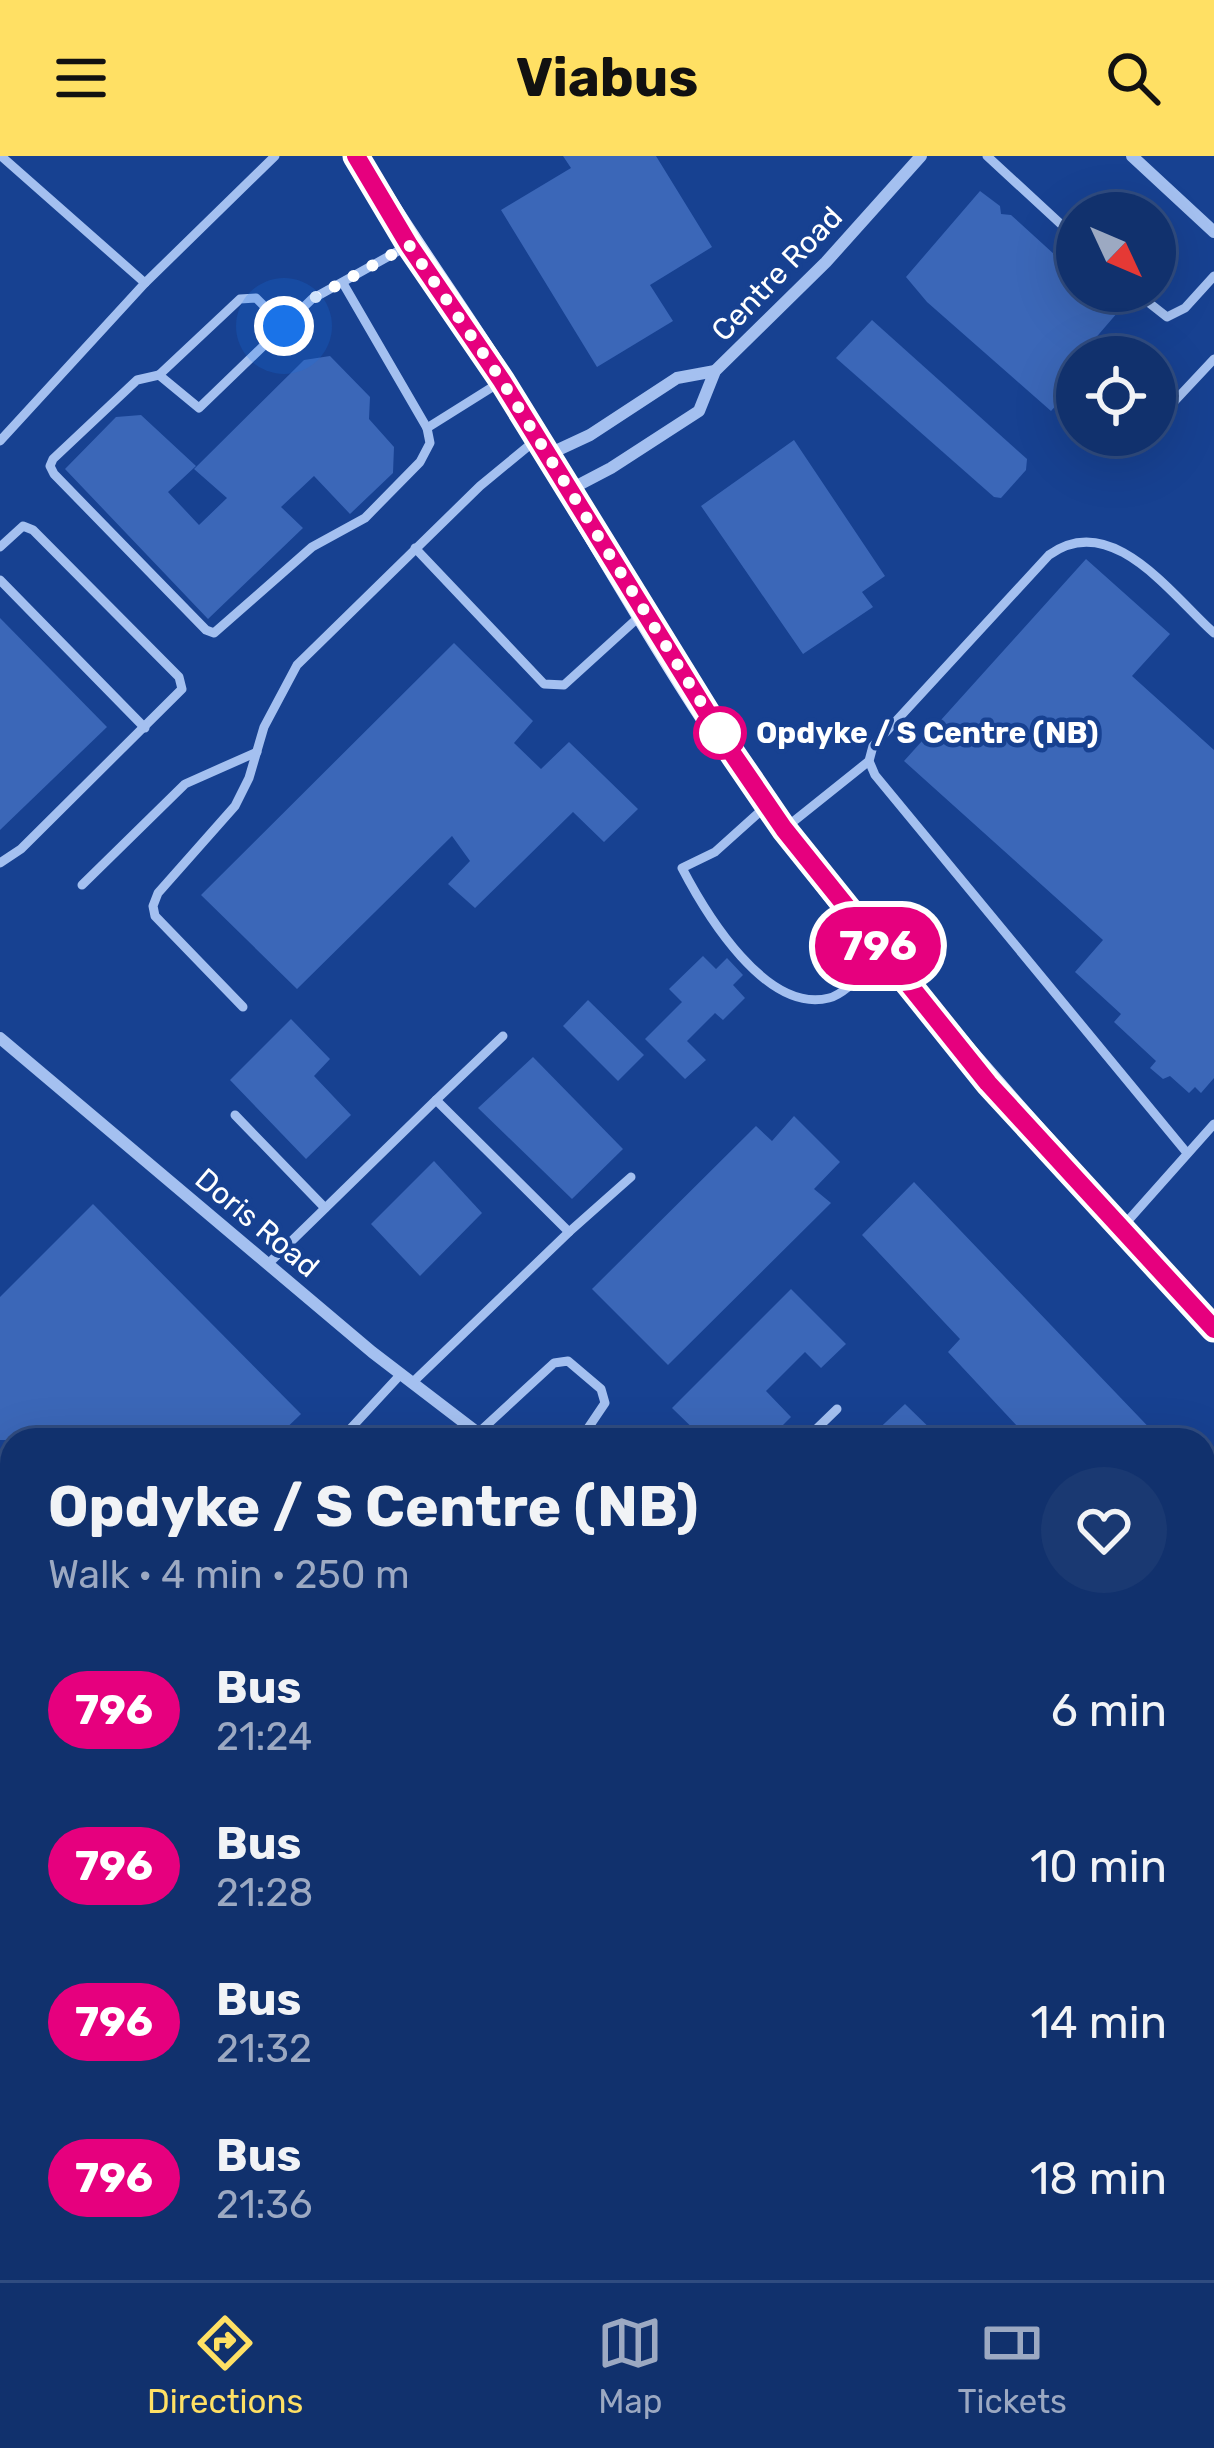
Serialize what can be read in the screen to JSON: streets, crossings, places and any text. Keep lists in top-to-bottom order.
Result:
{
  "streets": {
    "street": ["Centre Road", "Doris Road"]
  },
  "places": ["Opdyke / S Centre (NB)"],
  "lines": ["bus line 796"],
  "north": "bottom right",
  "page": {
    "header": "Viabus",
    "on_map": "796",
    "heading": ["Opdyke / S Centre (NB)", "Walk · 4 min · 250 m"],
    "list": [
      {
        "mark": "796",
        "name": "Bus",
        "note": "21:24",
        "value": "6 min"
      },
      {
        "mark": "796",
        "name": "Bus",
        "note": "21:28",
        "value": "10 min"
      },
      {
        "mark": "796",
        "name": "Bus",
        "note": "21:32",
        "value": "14 min"
      },
      {
        "mark": "796",
        "name": "Bus",
        "note": "21:36",
        "value": "18 min"
      }
    ],
    "tabs": ["Directions", "Map", "Tickets"]
  }
}
